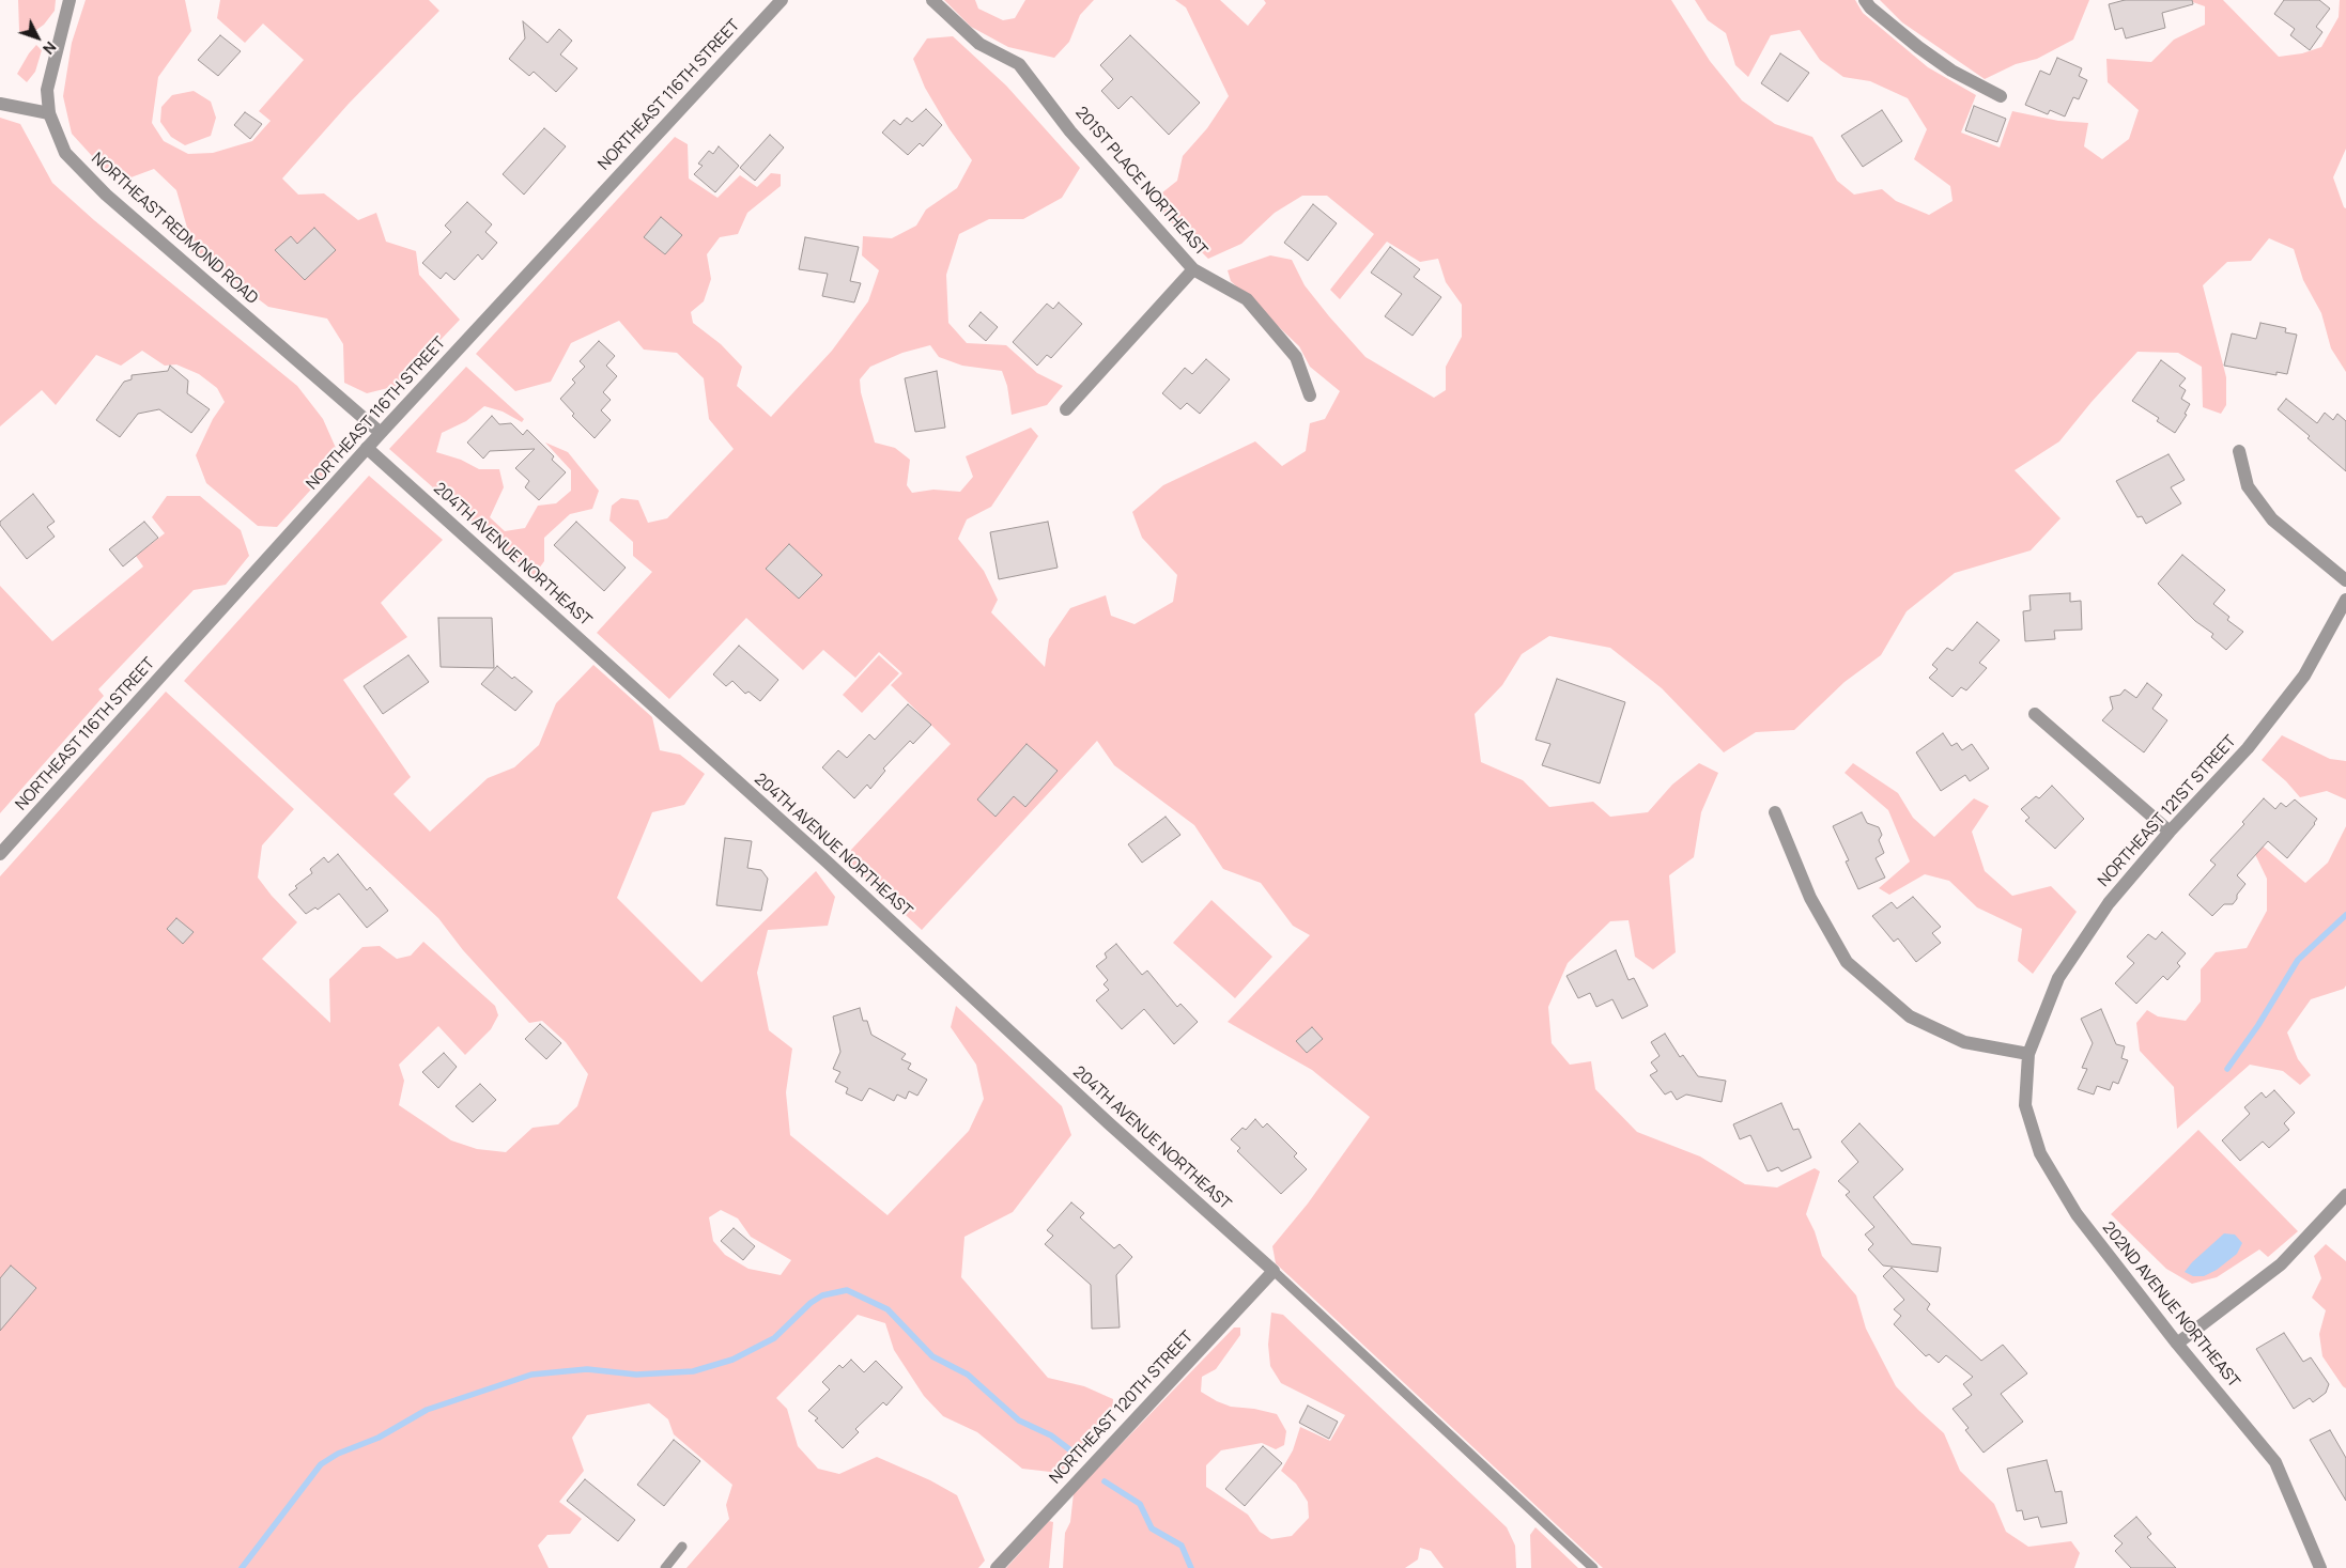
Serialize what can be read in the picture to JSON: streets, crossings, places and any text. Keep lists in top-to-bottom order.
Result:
{
  "streets": {
    "street": [
      "NORTHEAST 116TH STREET",
      "201ST PLACE NORTHEAST",
      "NORTHEAST REDMOND ROAD",
      "204TH AVENUE NORTHEAST",
      "NORTHEAST 121ST STREET",
      "202ND AVENUE NORTHEAST",
      "NORTHEAST 120TH STREET"
    ]
  },
  "crossings": [
    ["NORTHEAST 116TH STREET", "NORTHEAST REDMOND ROAD"],
    ["NORTHEAST 116TH STREET", "204TH AVENUE NORTHEAST"],
    ["204TH AVENUE NORTHEAST", "NORTHEAST 120TH STREET"],
    ["NORTHEAST 121ST STREET", "202ND AVENUE NORTHEAST"]
  ],
  "north": "bottom right"
}
